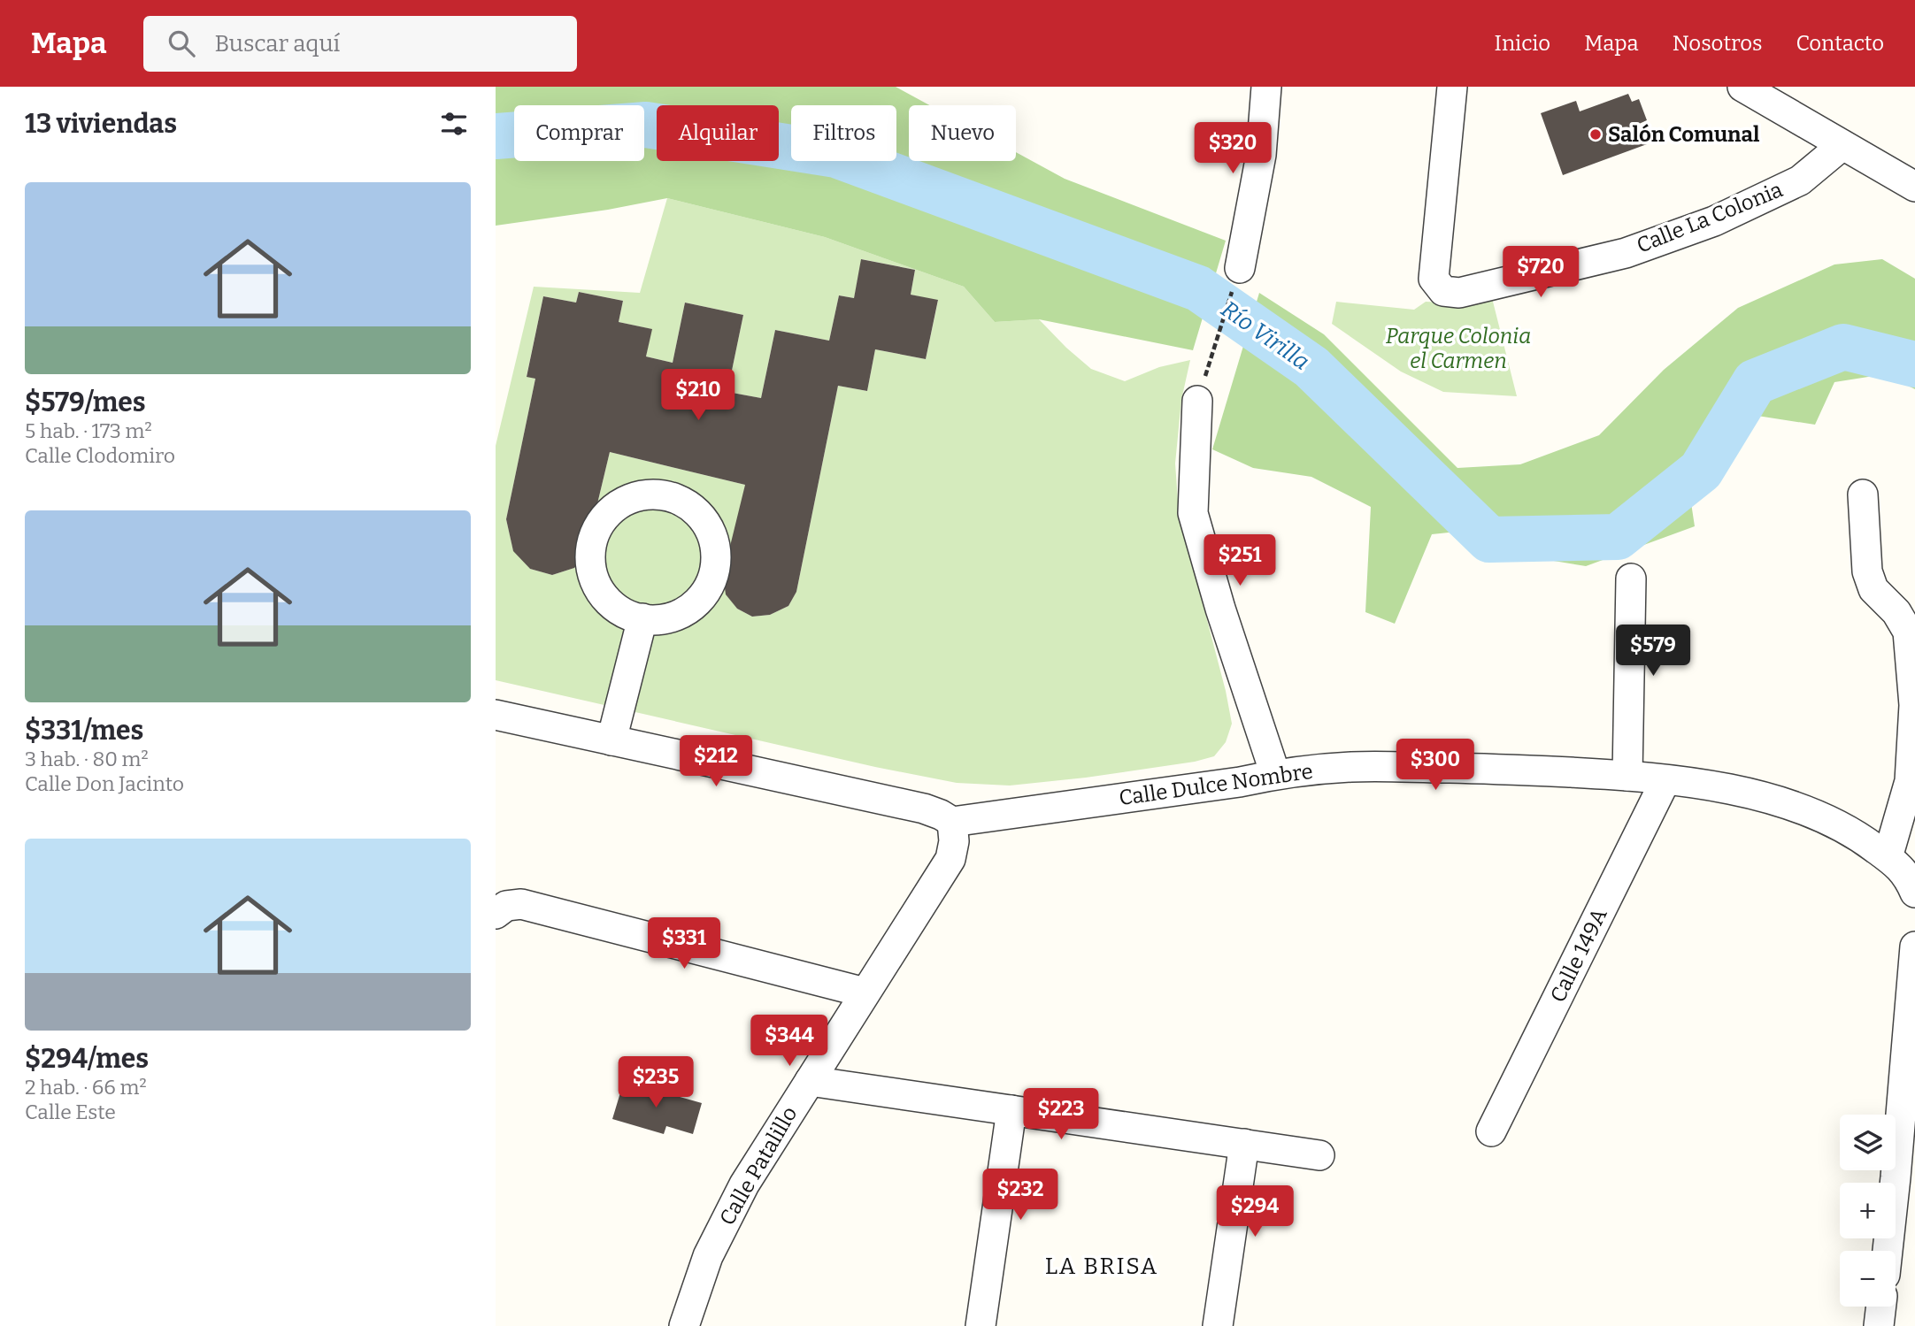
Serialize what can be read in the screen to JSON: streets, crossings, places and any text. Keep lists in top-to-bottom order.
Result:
{
  "streets": {
    "street": [
      "Calle La Colonia",
      "Calle Dulce Nombre",
      "Calle 149A",
      "Calle Patalillo"
    ]
  },
  "crossings": [
    ["Calle Dulce Nombre", "Calle 149A"],
    ["Calle Dulce Nombre", "Calle Patalillo"]
  ],
  "districts": ["LA BRISA"],
  "water": ["Río Virilla"],
  "parks": ["Parque Colonia el Carmen"],
  "places": ["Salón Comunal"],
  "page": {
    "header": "Mapa",
    "search": "Buscar aquí",
    "nav": [
      "Inicio",
      "Mapa",
      "Nosotros",
      "Contacto"
    ],
    "heading": "13 viviendas",
    "chip": [
      "Comprar",
      "Alquilar",
      "Filtros",
      "Nuevo"
    ],
    "price": [
      "$320",
      "$720",
      "$210",
      "$251",
      "$579",
      "$212",
      "$300",
      "$331",
      "$344",
      "$235",
      "$223",
      "$232",
      "$294"
    ],
    "list": [
      {
        "name": "$579/mes",
        "note": "5 hab. · 173 m² · Calle Clodomiro"
      },
      {
        "name": "$331/mes",
        "note": "3 hab. · 80 m² · Calle Don Jacinto"
      },
      {
        "name": "$294/mes",
        "note": "2 hab. · 66 m² · Calle Este"
      }
    ],
    "map_buttons": ["+", "−"]
  }
}
